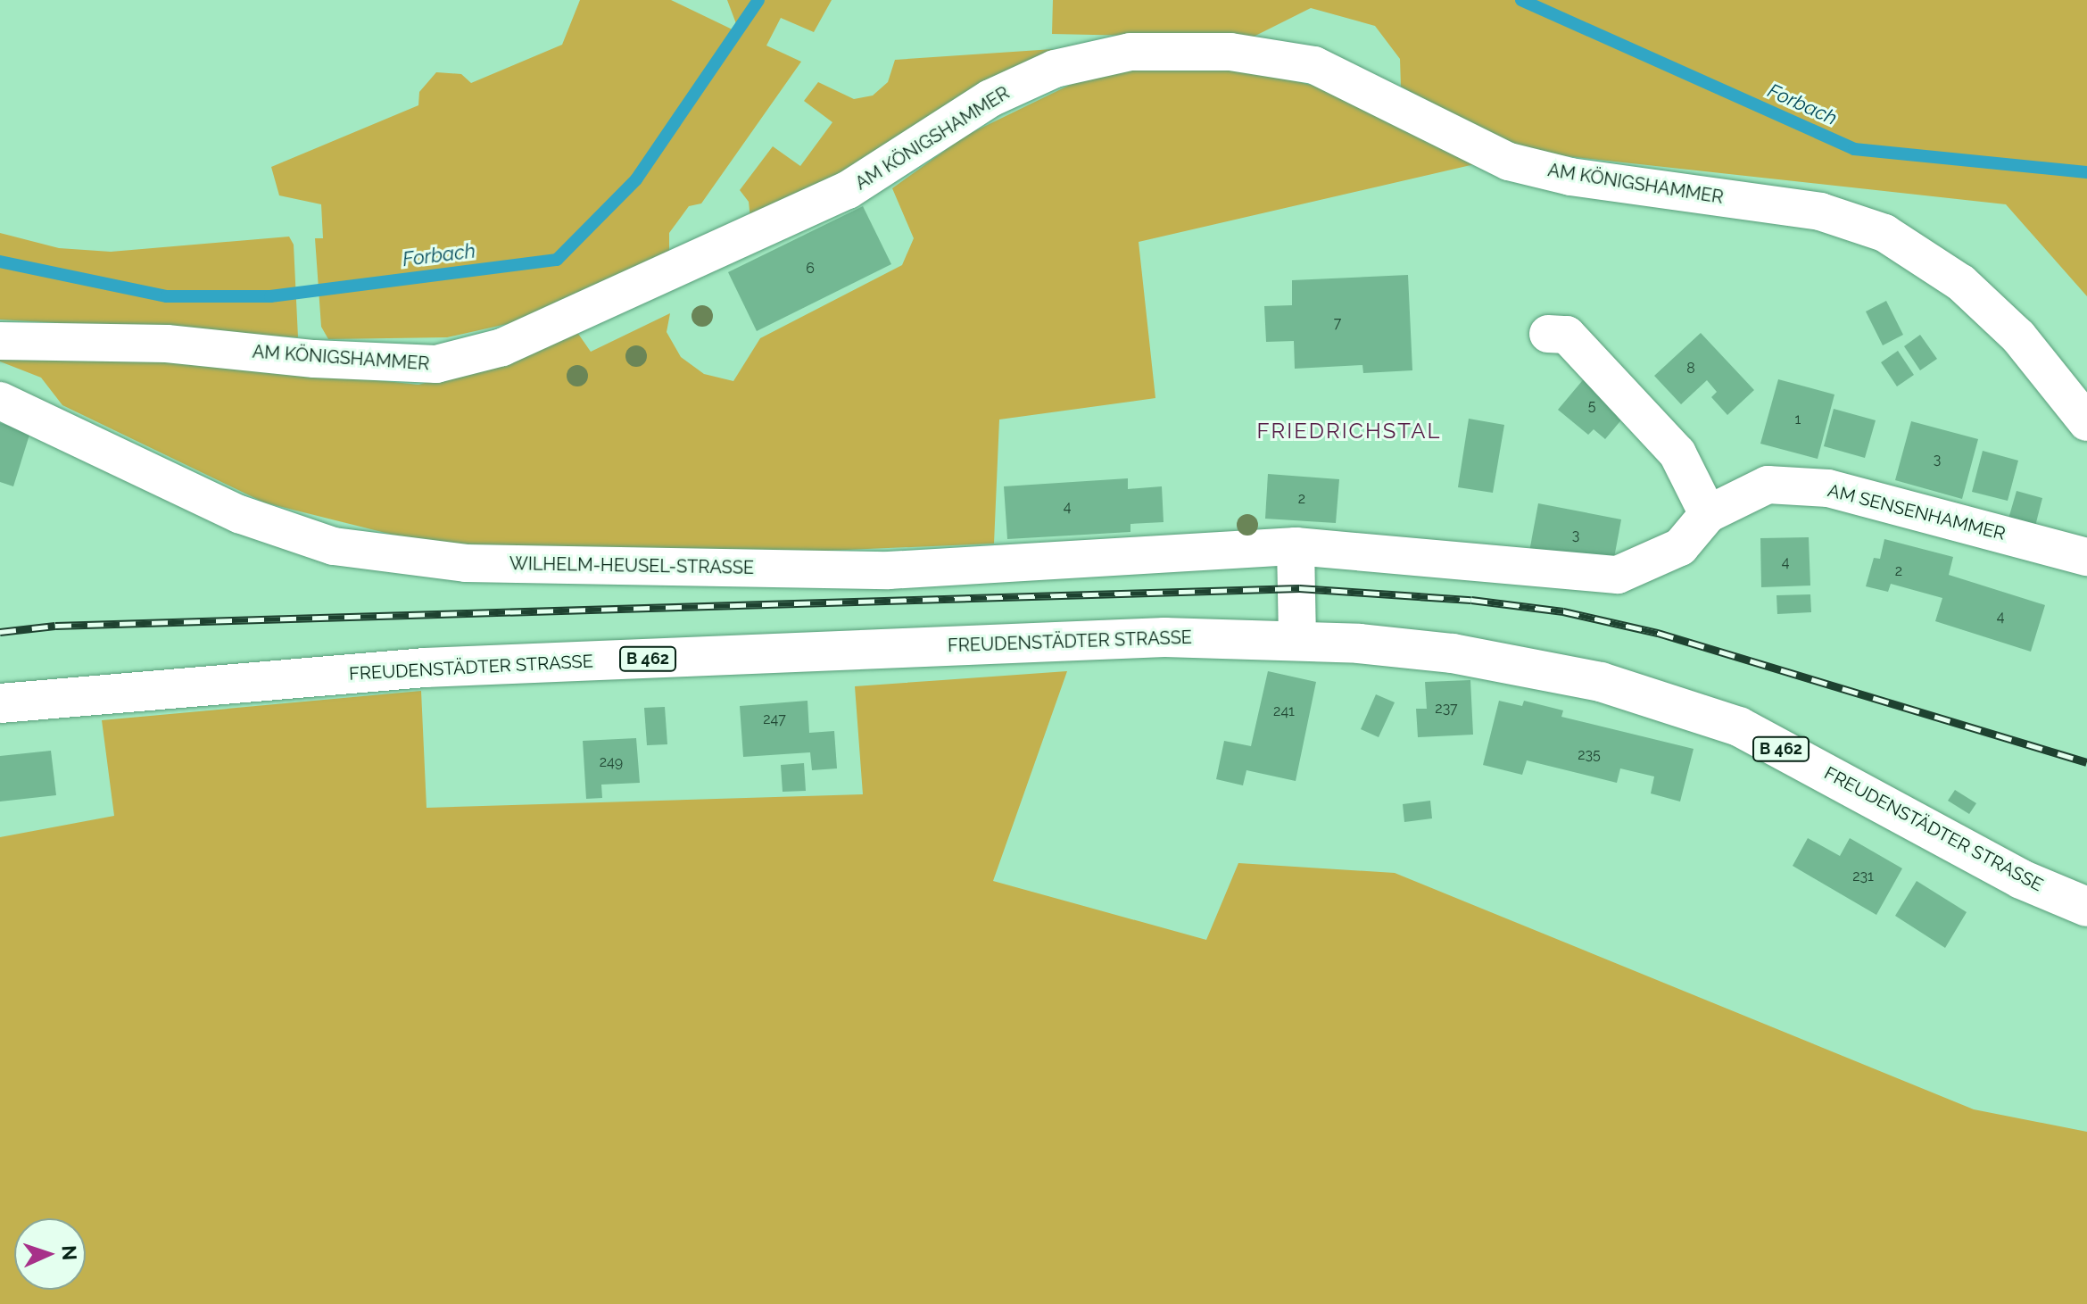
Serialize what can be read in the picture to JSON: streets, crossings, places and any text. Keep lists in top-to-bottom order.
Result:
{
  "streets": {
    "main road": ["FREUDENSTÄDTER STRASSE", "B 462"],
    "street": ["AM KÖNIGSHAMMER", "AM SENSENHAMMER", "WILHELM-HEUSEL-STRASSE"]
  },
  "districts": ["FRIEDRICHSTAL"],
  "water": ["Forbach"],
  "house_numbers": [
    "6",
    "7",
    "8",
    "5",
    "1",
    "3",
    "2",
    "4",
    "3",
    "4",
    "2",
    "4",
    "237",
    "241",
    "247",
    "235",
    "249",
    "231"
  ],
  "north": "right"
}
